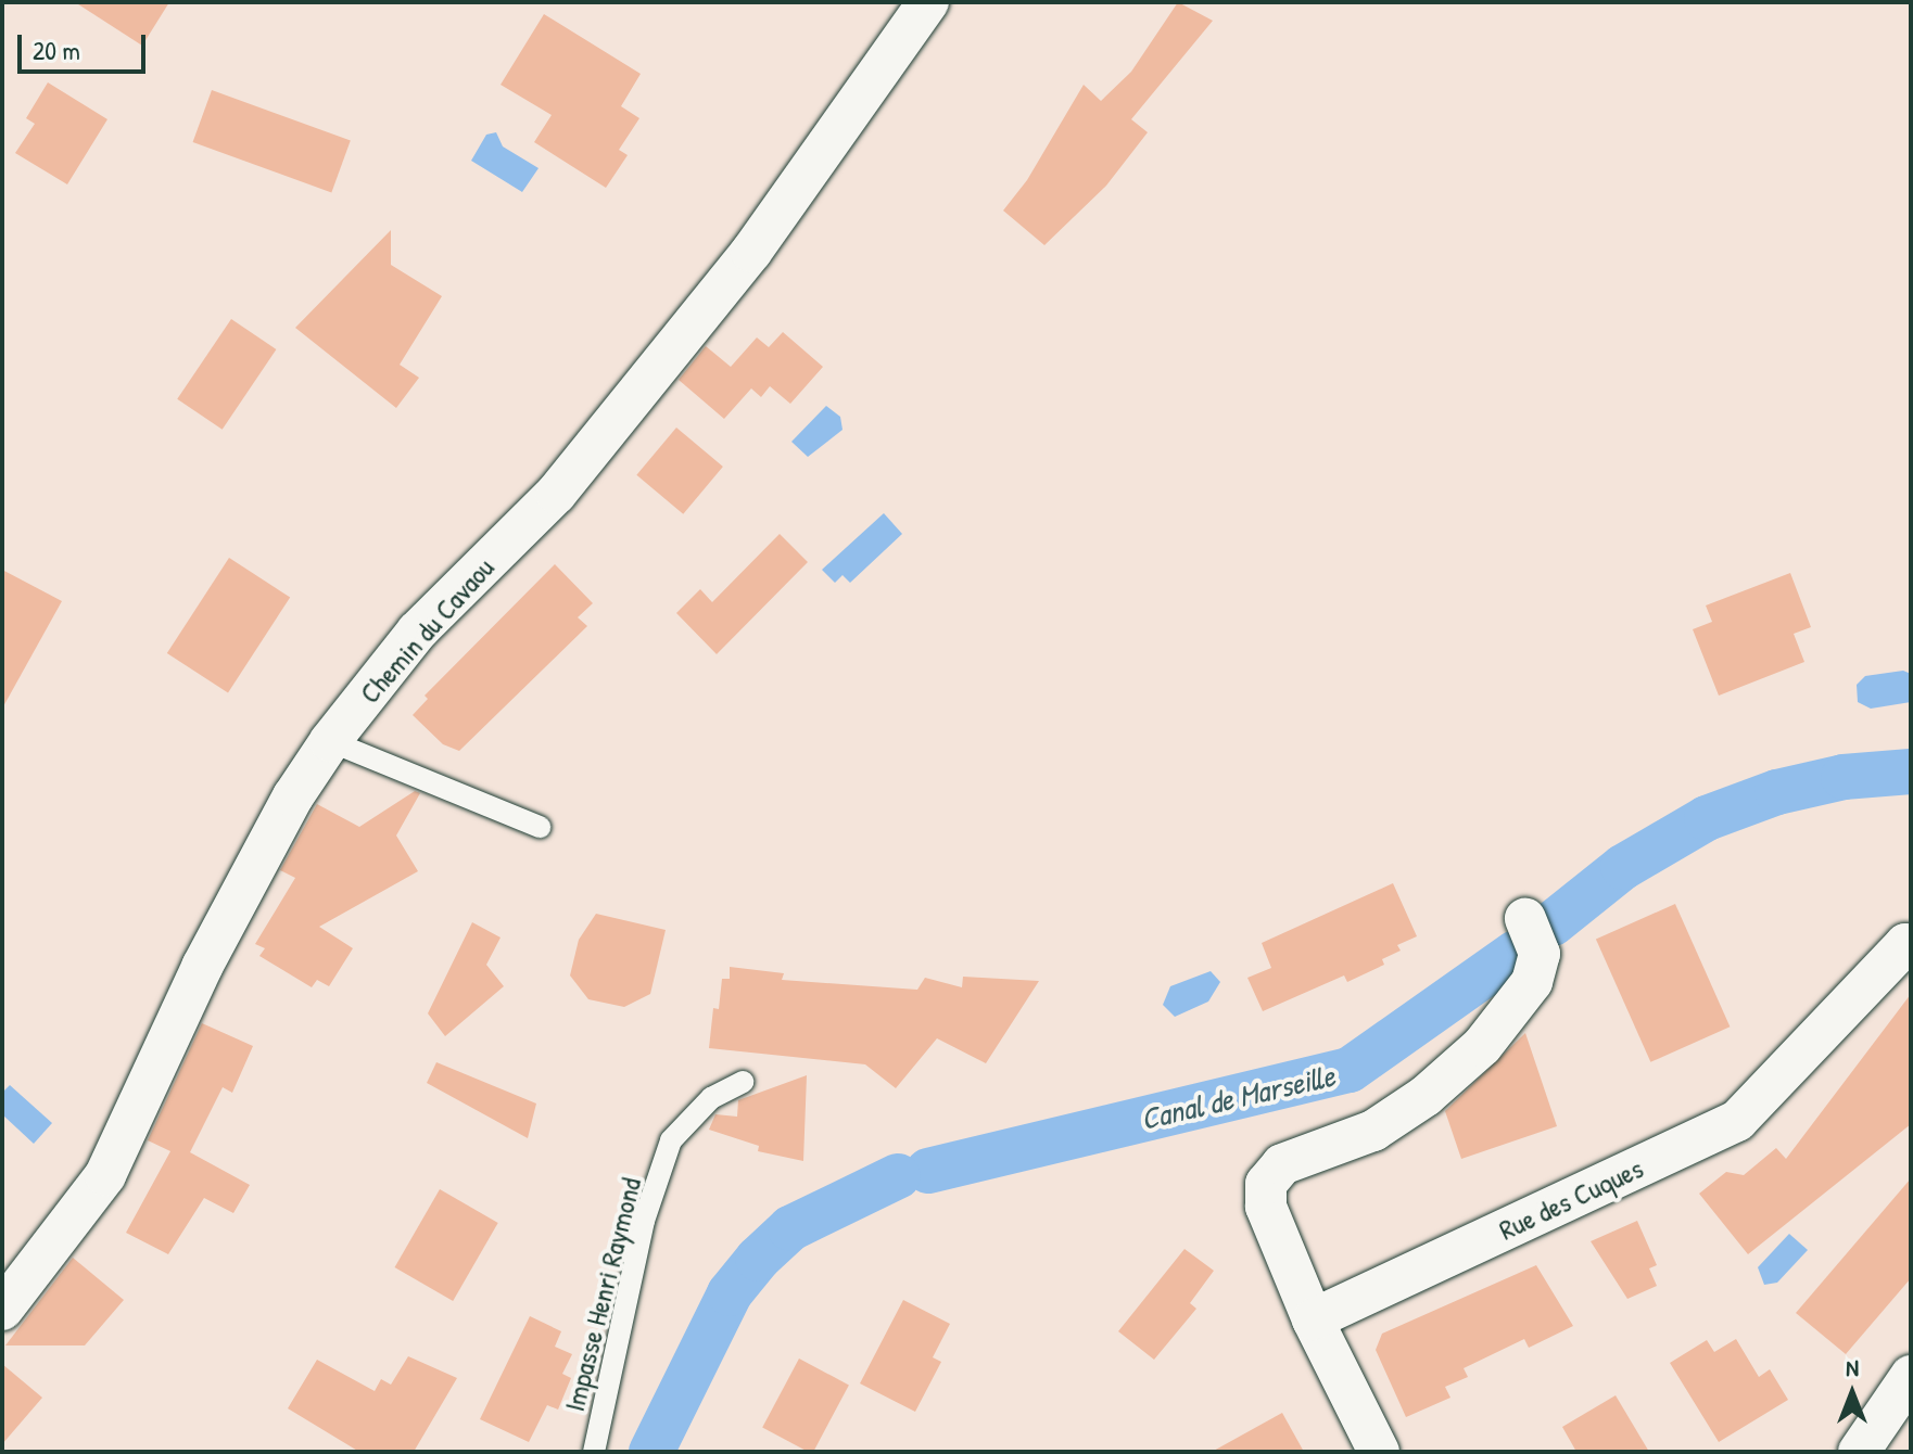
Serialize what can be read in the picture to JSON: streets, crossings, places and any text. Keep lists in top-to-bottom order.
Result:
{
  "streets": {
    "street": ["Chemin du Cavaou", "Rue des Cuques"],
    "lane": ["Impasse Henri Raymond"]
  },
  "water": ["Canal de Marseille"],
  "scale_bar": "20 m",
  "north": "top"
}
